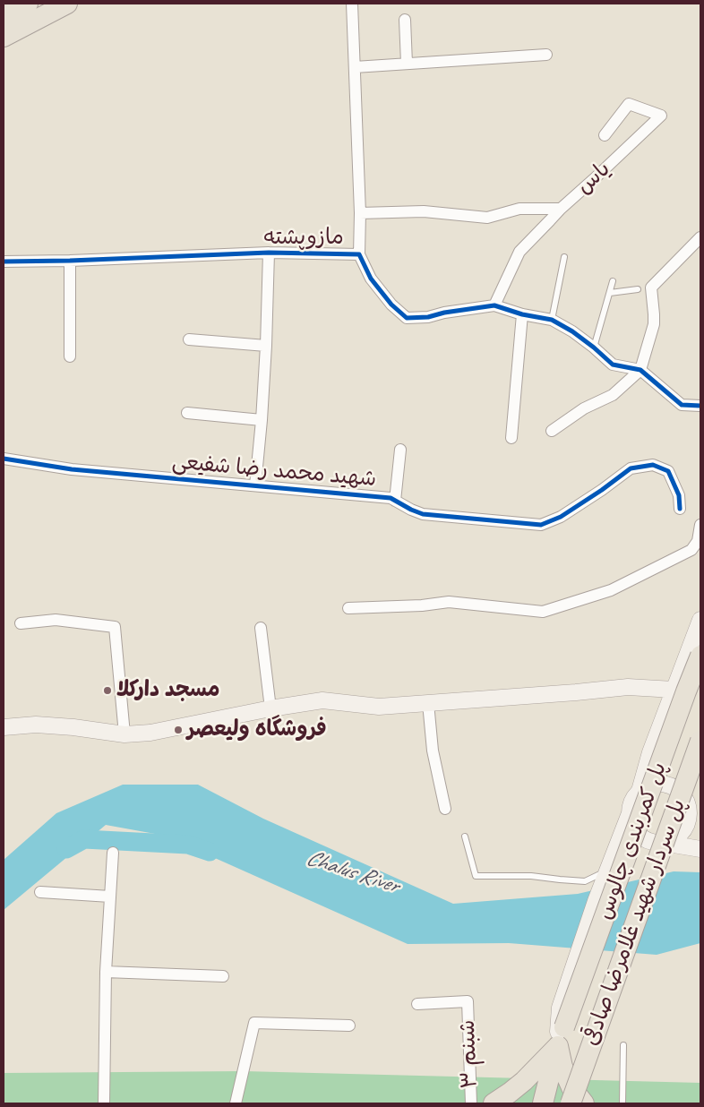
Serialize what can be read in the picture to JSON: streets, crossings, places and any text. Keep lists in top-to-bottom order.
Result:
{
  "streets": {
    "highway": ["پل کمربندی چالوس", "پل سردار شهید غلامرضا صادقی"],
    "street": [
      "یاس",
      "مازوپشته",
      "شهید محمد رضا شفیعی",
      "شبنم ۳"
    ]
  },
  "crossings": [
    ["یاس", "مازوپشته"]
  ],
  "water": ["Chalus River"],
  "places": ["مسجد دارکلا", "فروشگاه ولیعصر"]
}
